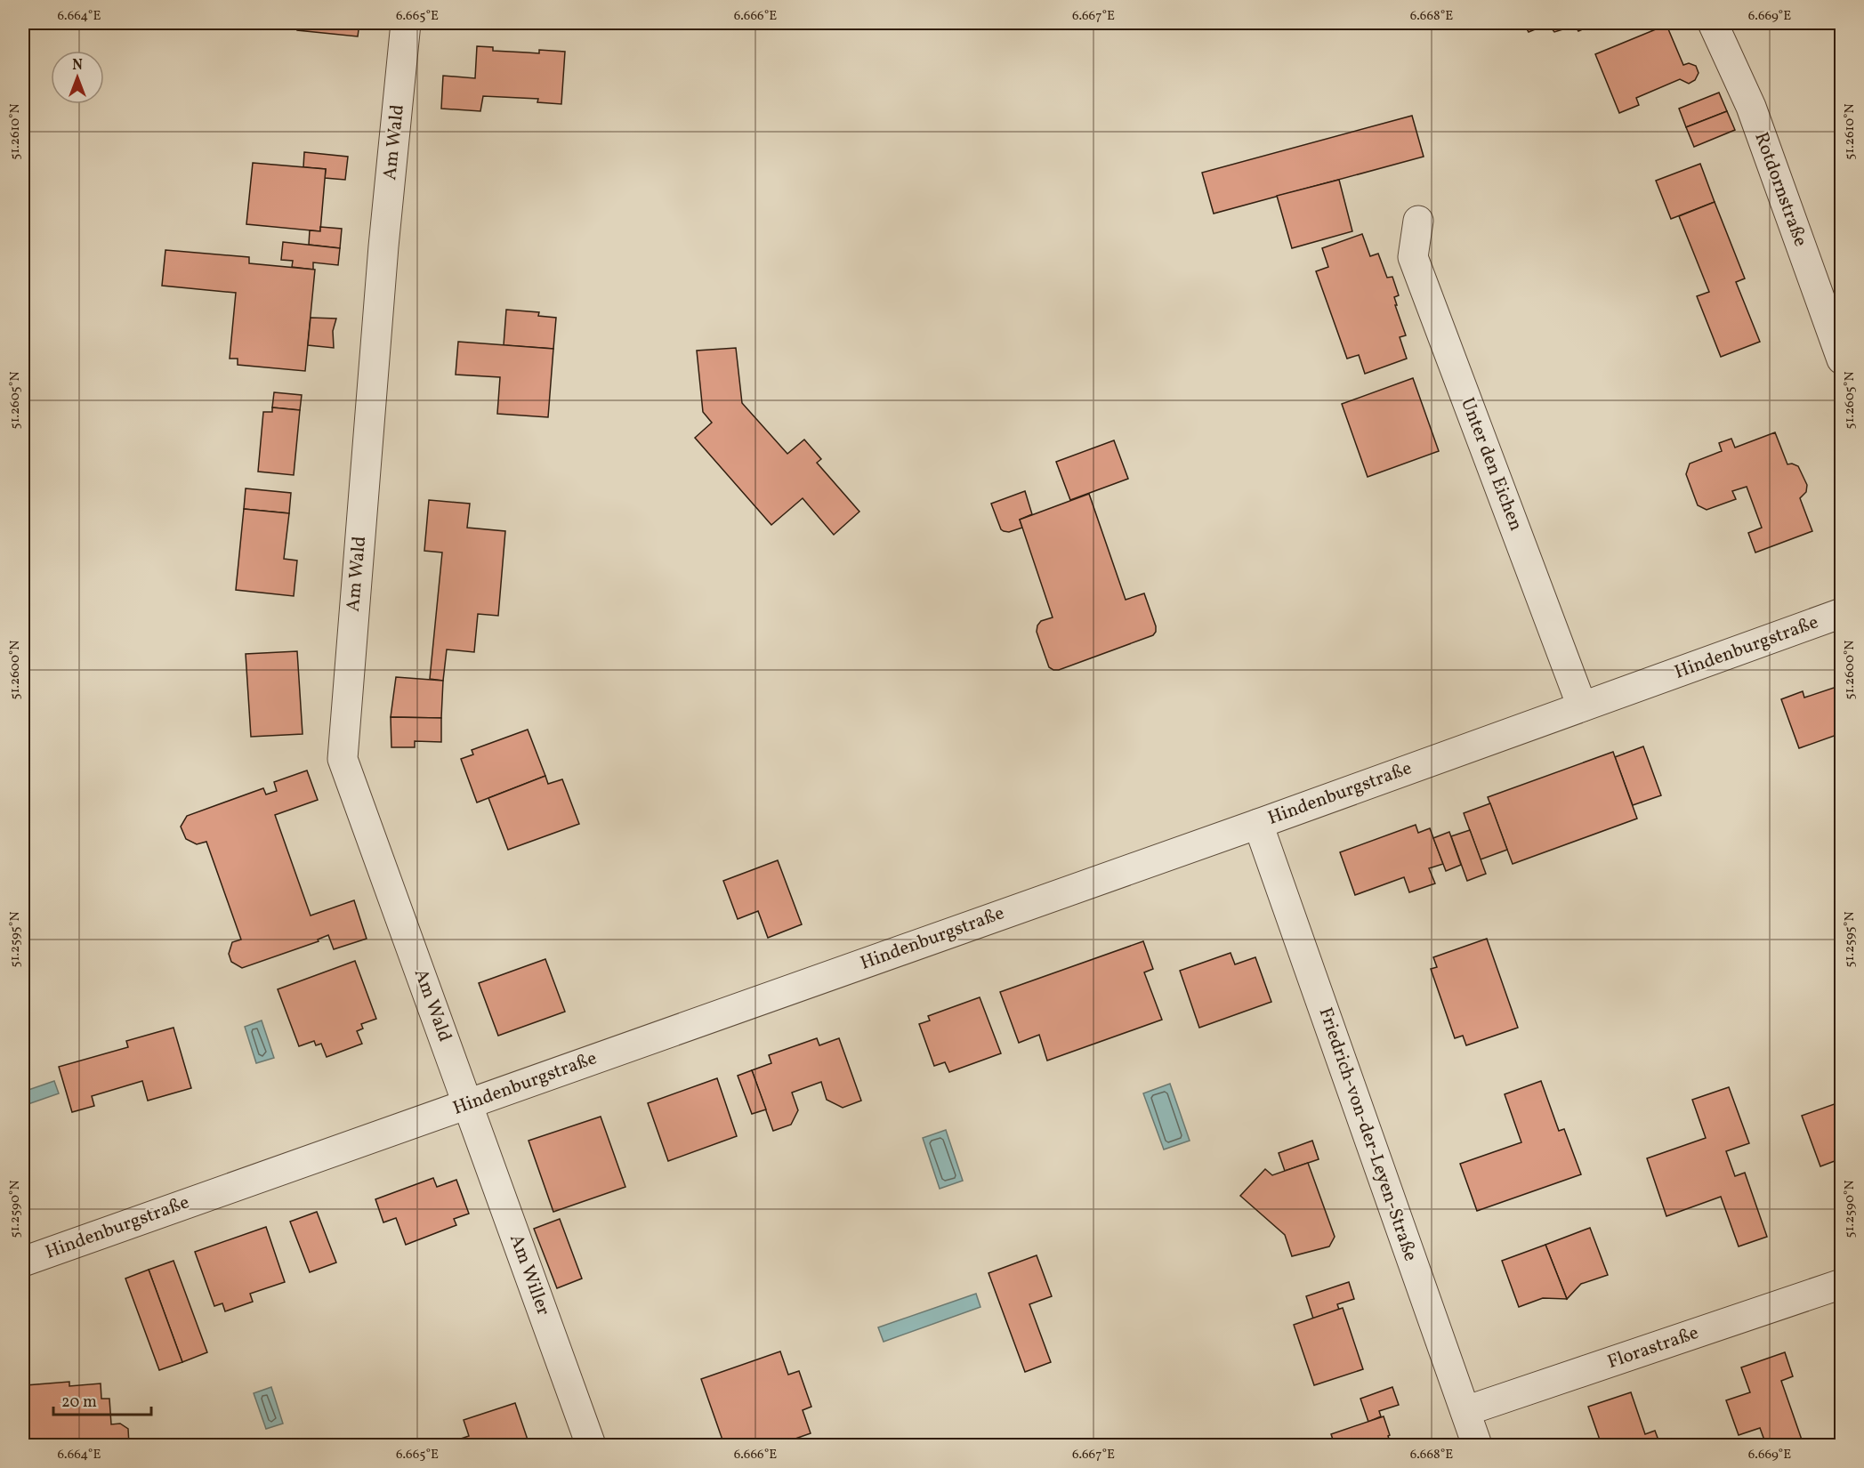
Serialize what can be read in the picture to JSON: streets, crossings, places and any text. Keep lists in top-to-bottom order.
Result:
{
  "streets": {
    "street": [
      "Am Wald",
      "Rotdornstraße",
      "Unter den Eichen",
      "Hindenburgstraße",
      "Friedrich-von-der-Leyen-Straße",
      "Am Willer",
      "Florastraße"
    ]
  },
  "crossings": [
    ["Am Wald", "Hindenburgstraße"],
    ["Am Wald", "Am Willer"],
    ["Unter den Eichen", "Hindenburgstraße"],
    ["Hindenburgstraße", "Friedrich-von-der-Leyen-Straße"],
    ["Hindenburgstraße", "Am Willer"],
    ["Friedrich-von-der-Leyen-Straße", "Florastraße"]
  ],
  "scale_bar": "20 m",
  "north": "top",
  "coordinates": [
    "6.664°E",
    "6.665°E",
    "6.666°E",
    "6.667°E",
    "6.668°E",
    "6.669°E",
    "51.2610°N",
    "51.2605°N",
    "51.2600°N",
    "51.2595°N",
    "51.2590°N"
  ]
}
